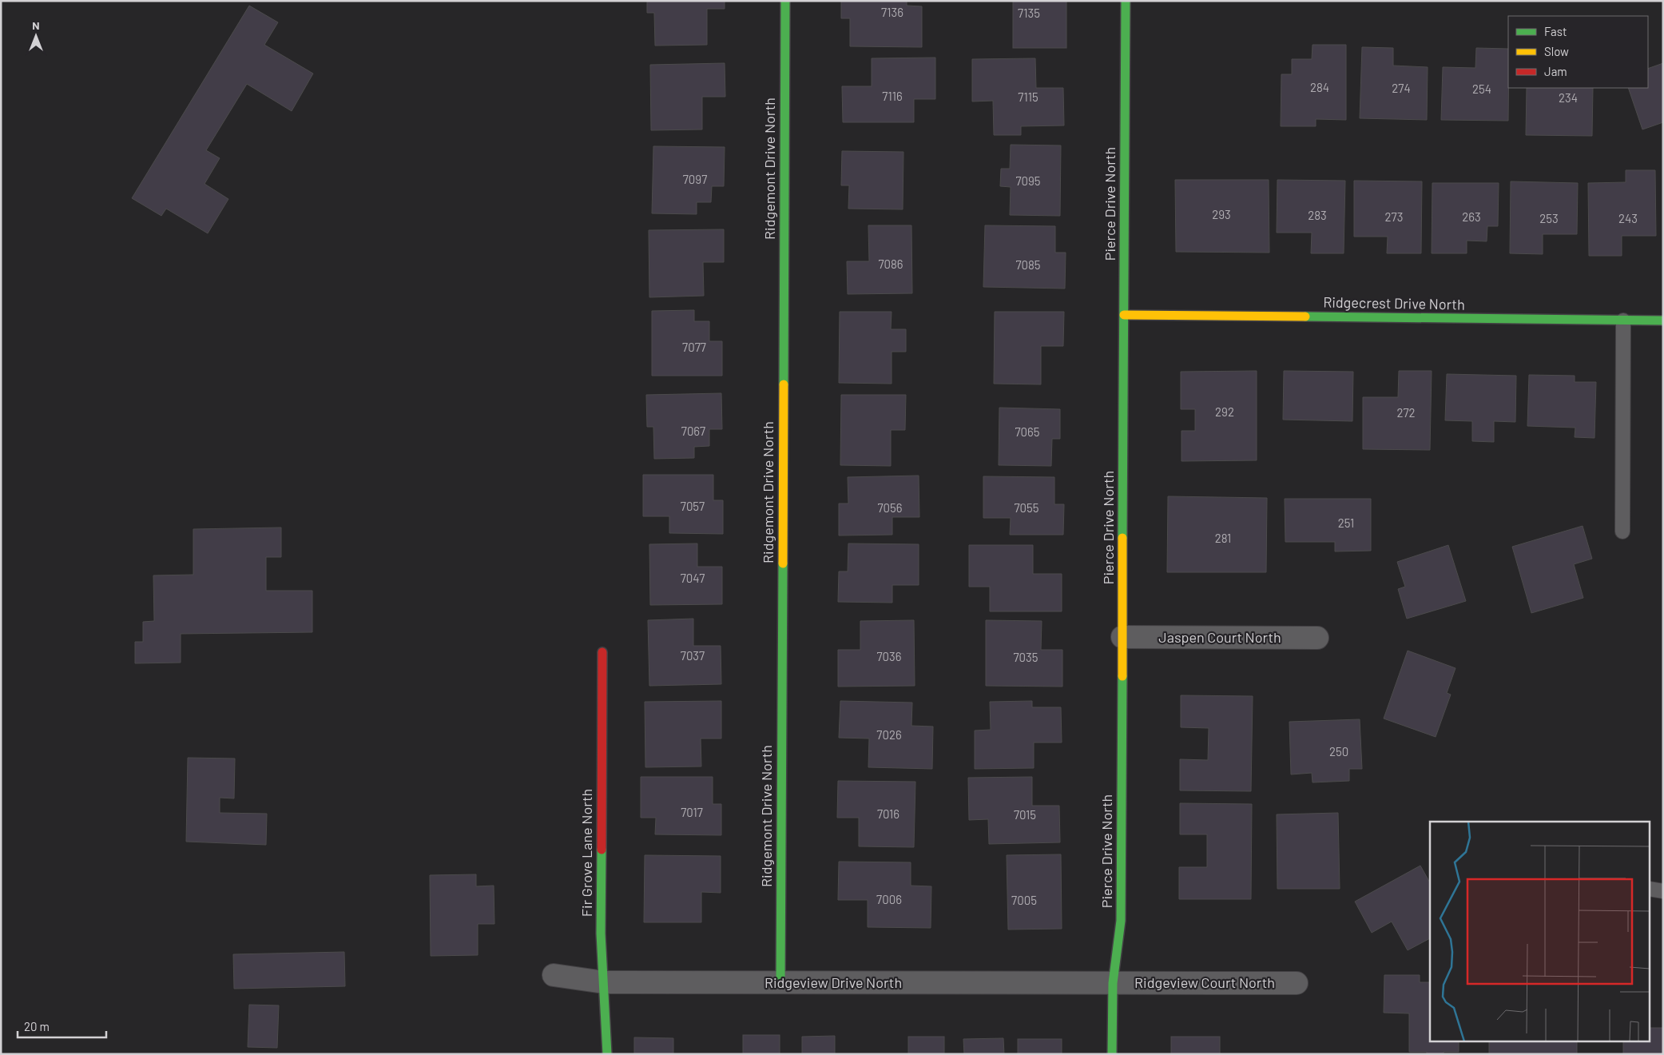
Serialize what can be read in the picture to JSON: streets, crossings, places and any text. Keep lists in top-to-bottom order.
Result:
{
  "streets": {
    "street": [
      "Ridgemont Drive North",
      "Pierce Drive North",
      "Ridgecrest Drive North",
      "Jaspen Court North",
      "Fir Grove Lane North",
      "Ridgeview Drive North",
      "Ridgeview Court North"
    ]
  },
  "crossings": [
    ["Ridgemont Drive North", "Ridgeview Drive North"],
    ["Pierce Drive North", "Ridgecrest Drive North"],
    ["Pierce Drive North", "Jaspen Court North"],
    ["Pierce Drive North", "Ridgeview Drive North"],
    ["Pierce Drive North", "Ridgeview Court North"],
    ["Fir Grove Lane North", "Ridgeview Drive North"],
    ["Ridgeview Drive North", "Ridgeview Court North"]
  ],
  "house_numbers": [
    "7136",
    "7135",
    "284",
    "274",
    "254",
    "7116",
    "7115",
    "234",
    "7097",
    "7095",
    "293",
    "283",
    "273",
    "263",
    "253",
    "243",
    "7086",
    "7085",
    "7077",
    "292",
    "272",
    "7067",
    "7065",
    "7057",
    "7056",
    "7055",
    "251",
    "281",
    "7047",
    "7037",
    "7036",
    "7035",
    "7026",
    "250",
    "7017",
    "7016",
    "7015",
    "7006",
    "7005"
  ],
  "legend": ["Fast", "Slow", "Jam"],
  "scale_bar": "20 m",
  "north": "top"
}
